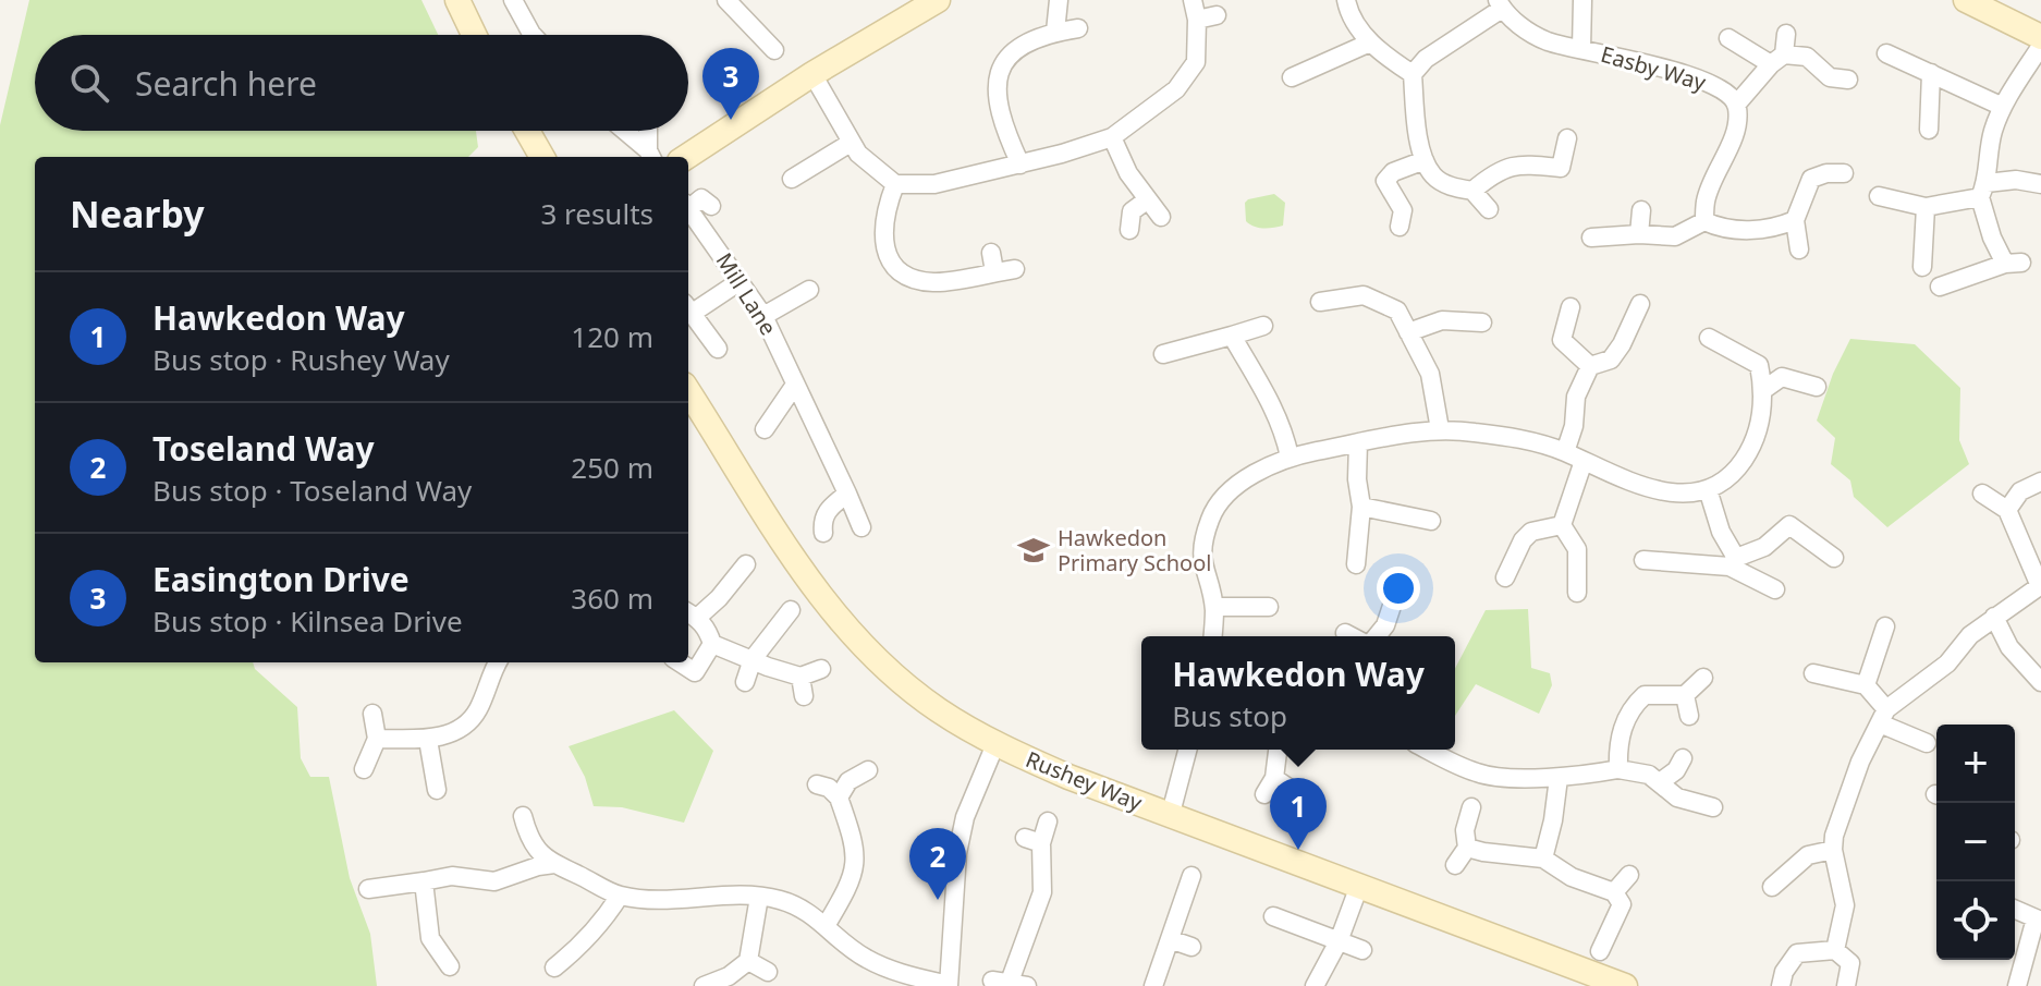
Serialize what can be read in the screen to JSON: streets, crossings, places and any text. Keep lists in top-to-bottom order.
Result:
{
  "streets": {
    "street": ["Easby Way", "Mill Lane", "Rushey Way"]
  },
  "places": {
    "school or university": ["Hawkedon Primary School"]
  },
  "page": {
    "search": "Search here",
    "pins": ["3", "1", "2"],
    "heading": ["Nearby", "3 results"],
    "list": [
      {
        "mark": "1",
        "name": "Hawkedon Way",
        "note": "Bus stop · Rushey Way",
        "value": "120 m"
      },
      {
        "mark": "2",
        "name": "Toseland Way",
        "note": "Bus stop · Toseland Way",
        "value": "250 m"
      },
      {
        "mark": "3",
        "name": "Easington Drive",
        "note": "Bus stop · Kilnsea Drive",
        "value": "360 m"
      }
    ],
    "popup": ["Hawkedon Way", "Bus stop"],
    "map_buttons": ["+", "−"]
  }
}
